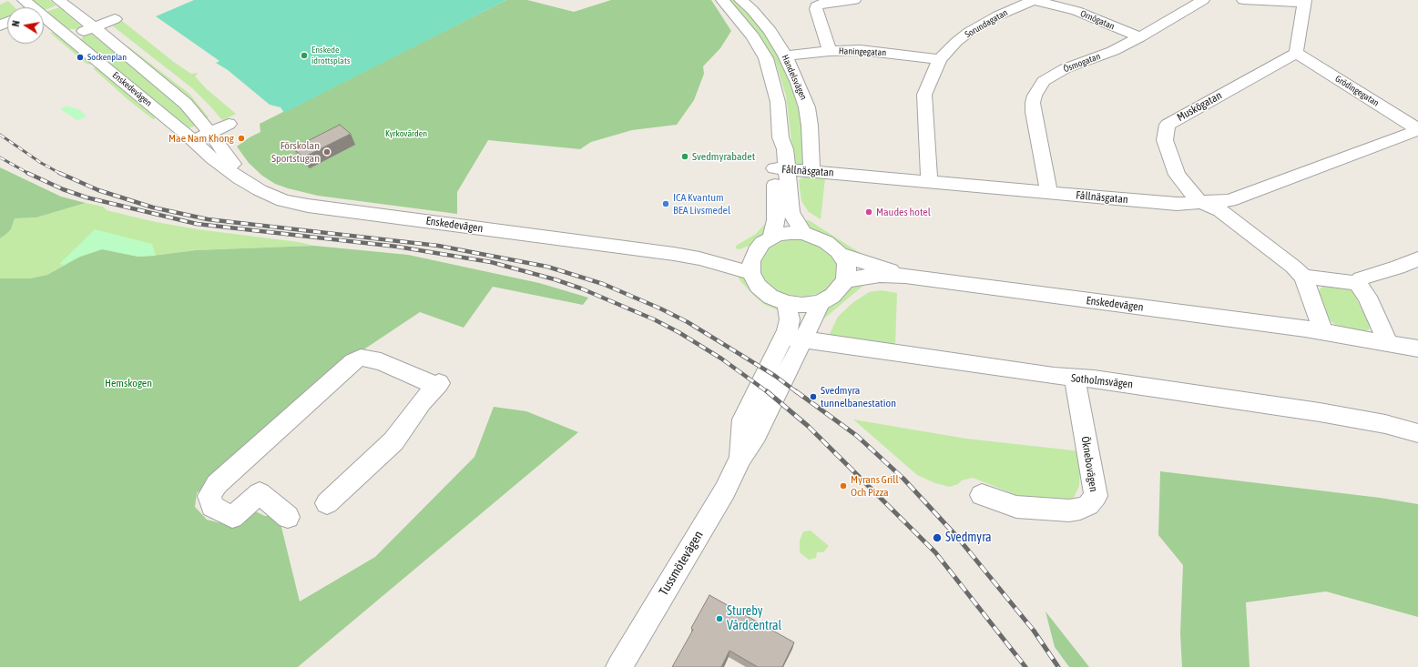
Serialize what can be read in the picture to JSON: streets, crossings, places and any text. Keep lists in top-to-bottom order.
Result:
{
  "streets": {
    "street": [
      "Ornögatan",
      "Sorundagatan",
      "Haningegatan",
      "Ösmogatan",
      "Handelsvägen",
      "Enskedevägen",
      "Grödingegatan",
      "Muskögatan",
      "Fållnäsgatan",
      "Sotholmsvägen",
      "Öknebovägen",
      "Tussmötevägen"
    ]
  },
  "crossings": [
    ["Ornögatan", "Sorundagatan"],
    ["Ornögatan", "Ösmogatan"],
    ["Sorundagatan", "Haningegatan"],
    ["Sorundagatan", "Fållnäsgatan"],
    ["Haningegatan", "Handelsvägen"],
    ["Ösmogatan", "Fållnäsgatan"],
    ["Handelsvägen", "Enskedevägen"],
    ["Handelsvägen", "Fållnäsgatan"],
    ["Handelsvägen", "Tussmötevägen"],
    ["Enskedevägen", "Muskögatan"],
    ["Enskedevägen", "Tussmötevägen"],
    ["Grödingegatan", "Muskögatan"],
    ["Grödingegatan", "Fållnäsgatan"],
    ["Muskögatan", "Fållnäsgatan"],
    ["Sotholmsvägen", "Öknebovägen"],
    ["Sotholmsvägen", "Tussmötevägen"]
  ],
  "parks": ["Kyrkovärden", "Hemskogen"],
  "places": [
    "Enskede idrottsplats",
    "Sockenplan",
    "Mae Nam Khong",
    "Förskolan Sportstugan",
    "Svedmyrabadet",
    "ICA Kvantum BEA Livsmedel",
    "Maudes hotel",
    "Svedmyra tunnelbanestation",
    "Myrans Grill Och Pizza",
    "Svedmyra",
    "Stureby Vårdcentral"
  ],
  "north": "left"
}
